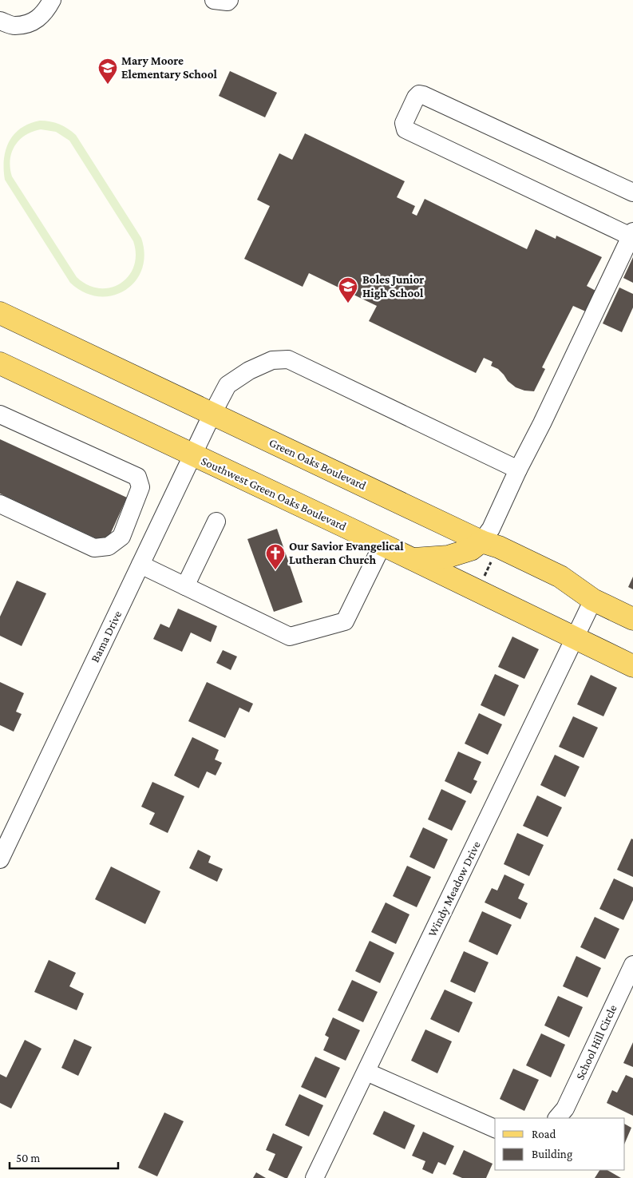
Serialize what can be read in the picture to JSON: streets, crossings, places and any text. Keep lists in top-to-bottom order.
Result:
{
  "streets": {
    "main road": ["Green Oaks Boulevard", "Southwest Green Oaks Boulevard"],
    "street": ["Bama Drive", "Windy Meadow Drive", "School Hill Circle"]
  },
  "crossings": [
    ["Green Oaks Boulevard", "Bama Drive"],
    ["Green Oaks Boulevard", "Windy Meadow Drive"],
    ["Southwest Green Oaks Boulevard", "Bama Drive"],
    ["Southwest Green Oaks Boulevard", "Windy Meadow Drive"]
  ],
  "places": {
    "school or university": ["Mary Moore Elementary School", "Boles Junior High School"],
    "church": ["Our Savior Evangelical Lutheran Church"]
  },
  "legend": ["Road", "Building"],
  "scale_bar": "50 m"
}
